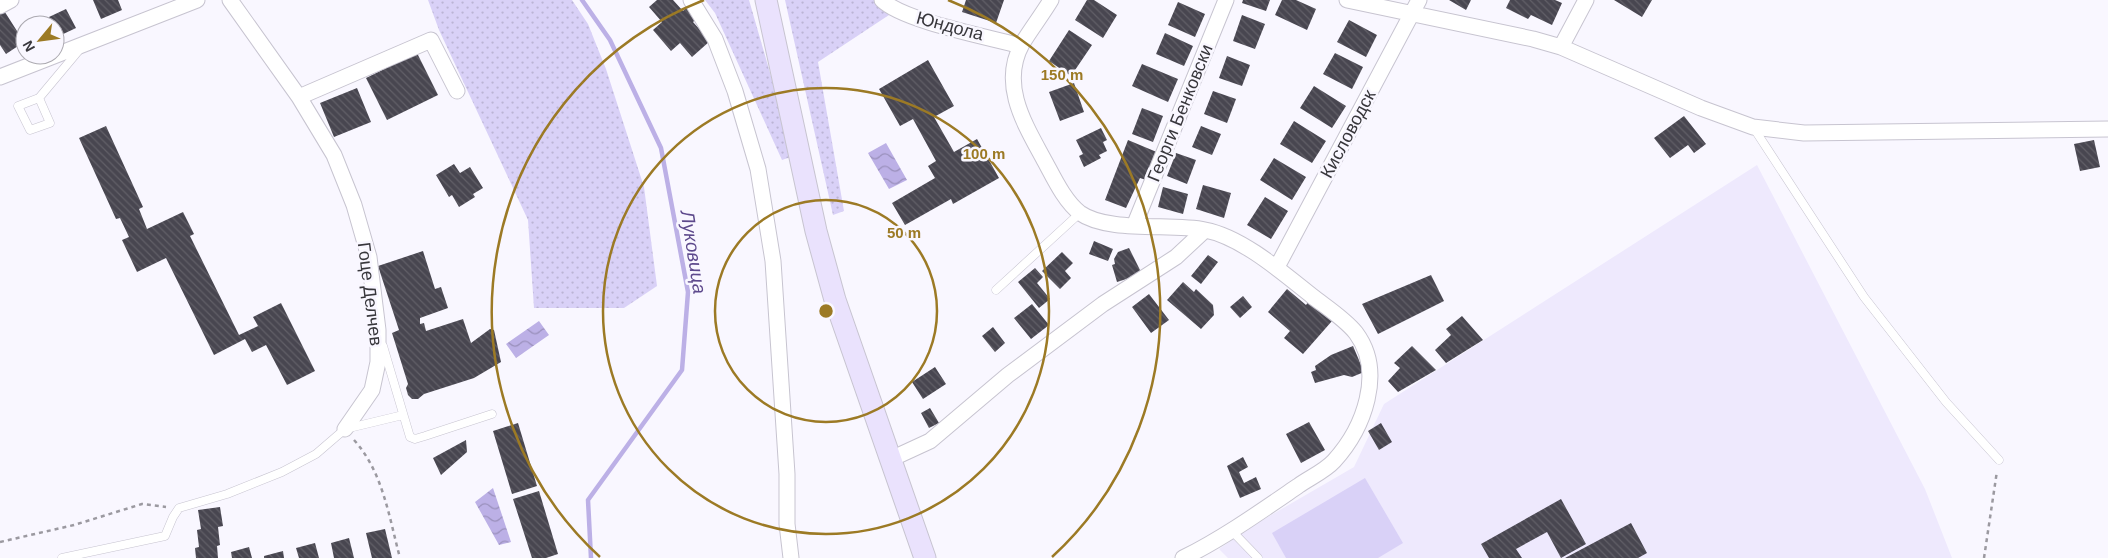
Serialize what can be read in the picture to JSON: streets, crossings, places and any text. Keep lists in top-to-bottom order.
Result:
{
  "streets": {
    "street": [
      "Юндола",
      "Георги Бенковски",
      "Кисловодск",
      "Гоце Делчев"
    ]
  },
  "water": ["Луковица"],
  "north": "bottom left",
  "rings": ["150 m", "100 m", "50 m"]
}
